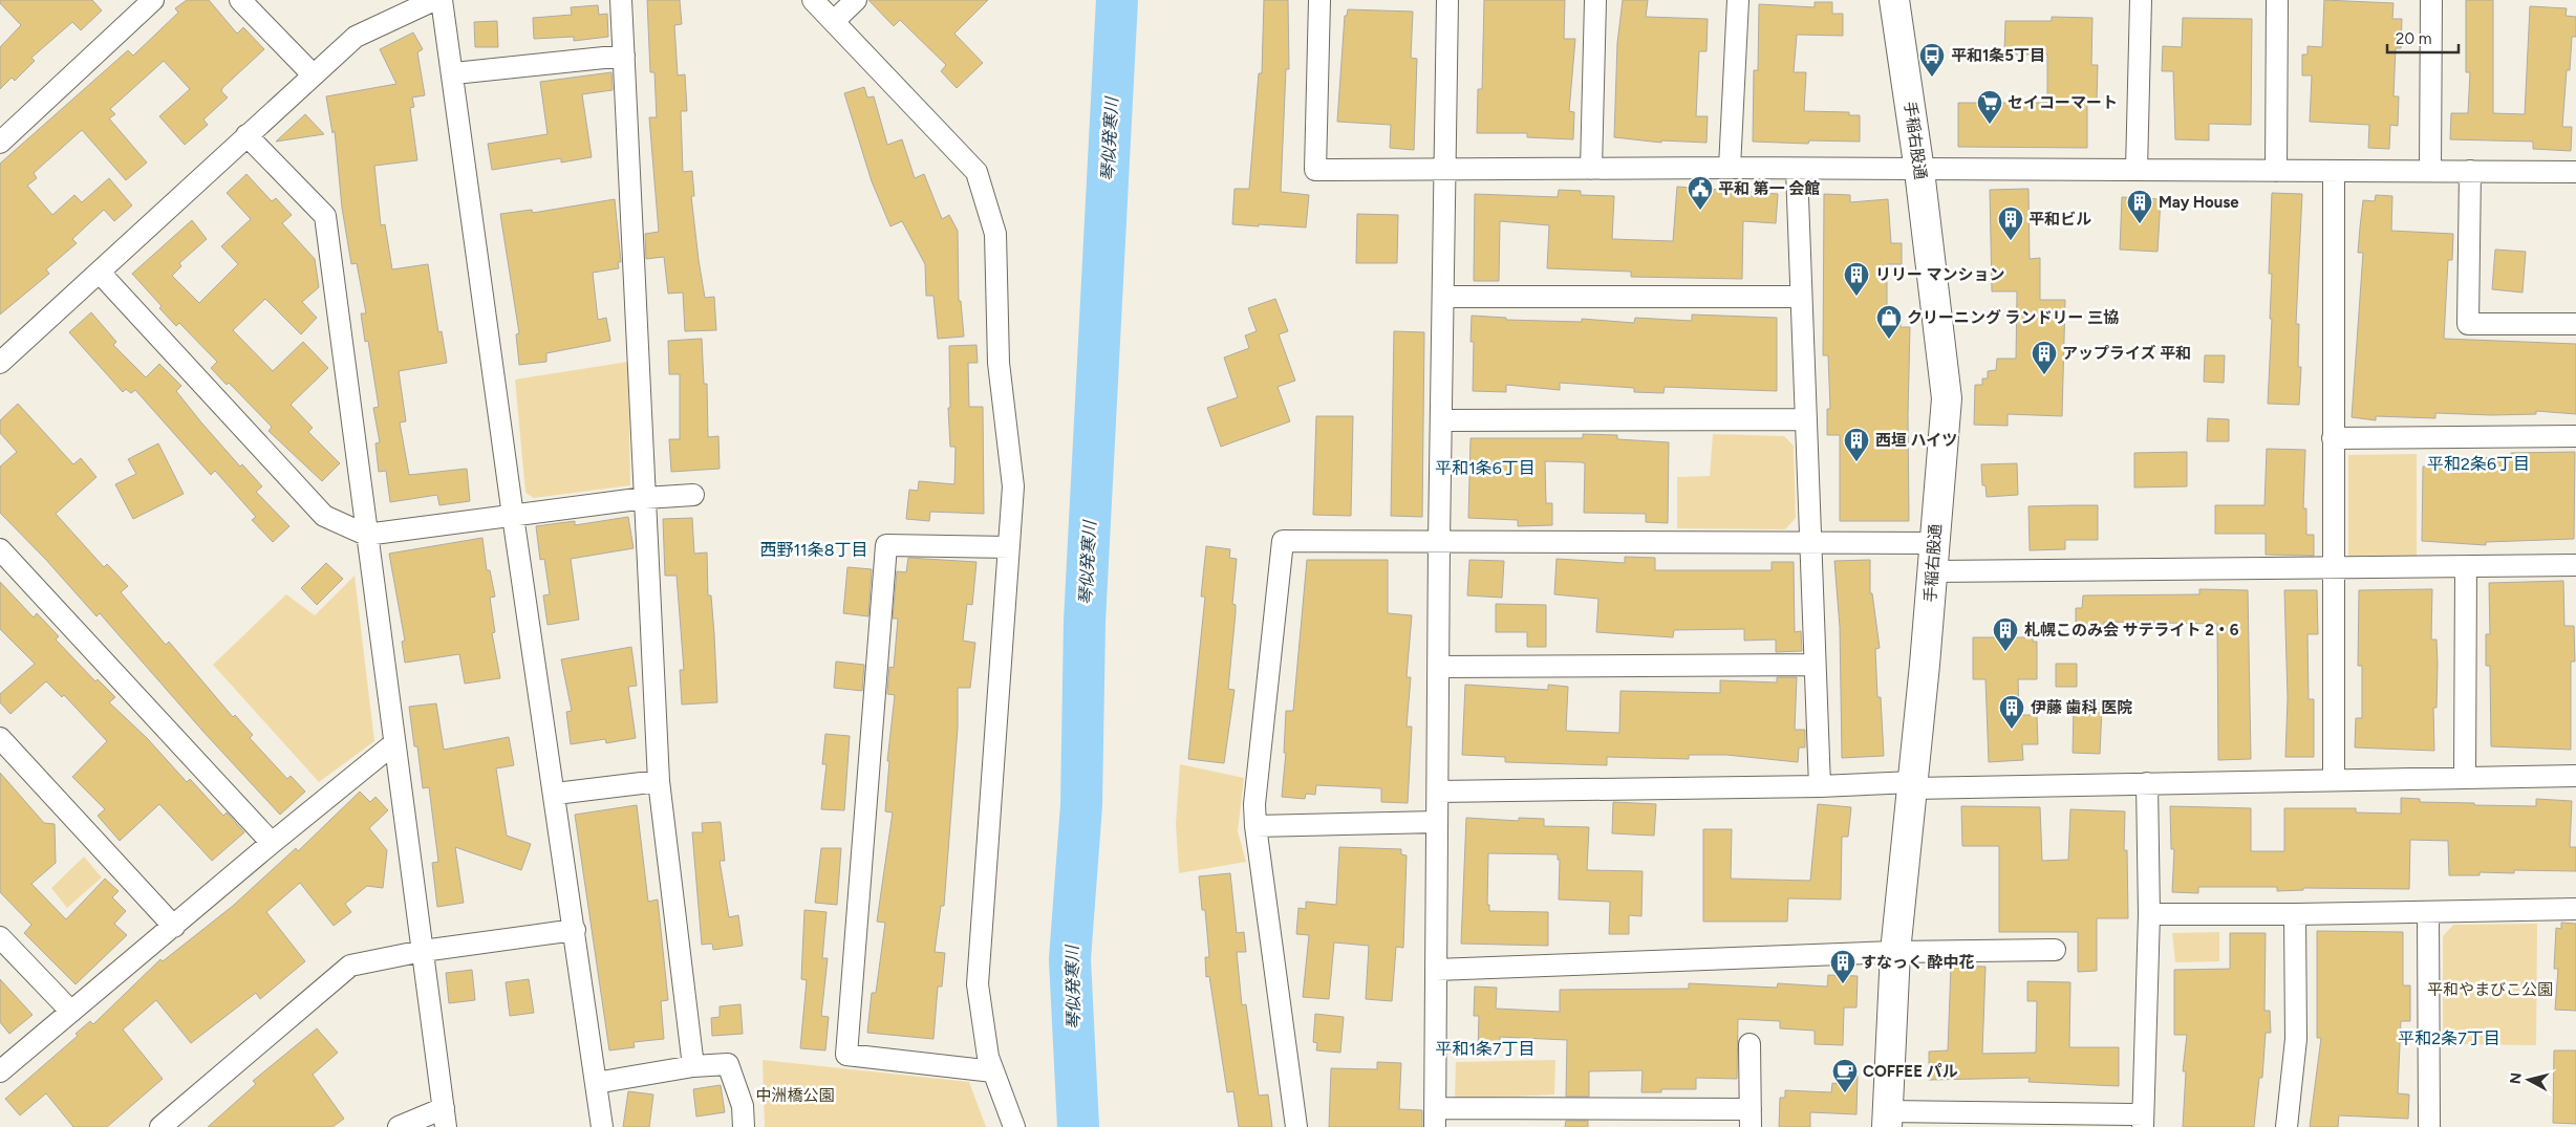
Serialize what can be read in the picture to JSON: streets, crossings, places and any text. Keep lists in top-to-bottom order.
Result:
{
  "streets": {
    "street": ["手稲右股通"]
  },
  "districts": [
    "平和2条6丁目",
    "平和1条6丁目",
    "西野11条8丁目",
    "平和2条7丁目",
    "平和1条7丁目"
  ],
  "water": ["琴似発寒川"],
  "parks": ["平和やまびこ公園", "中洲橋公園"],
  "places": {
    "bus stop": ["平和1条5丁目"],
    "supermarket": ["セイコーマート"],
    "public building": ["平和 第一 会館"],
    "building": [
      "May House",
      "平和ビル",
      "リリー マンション",
      "アップライズ 平和",
      "西垣 ハイツ",
      "札幌このみ会 サテライト 2・6",
      "伊藤 歯科 医院",
      "すなっく 酔中花"
    ],
    "shop": ["クリーニング ランドリー 三協"],
    "cafe": ["COFFEE パル"]
  },
  "scale_bar": "20 m",
  "north": "left"
}
